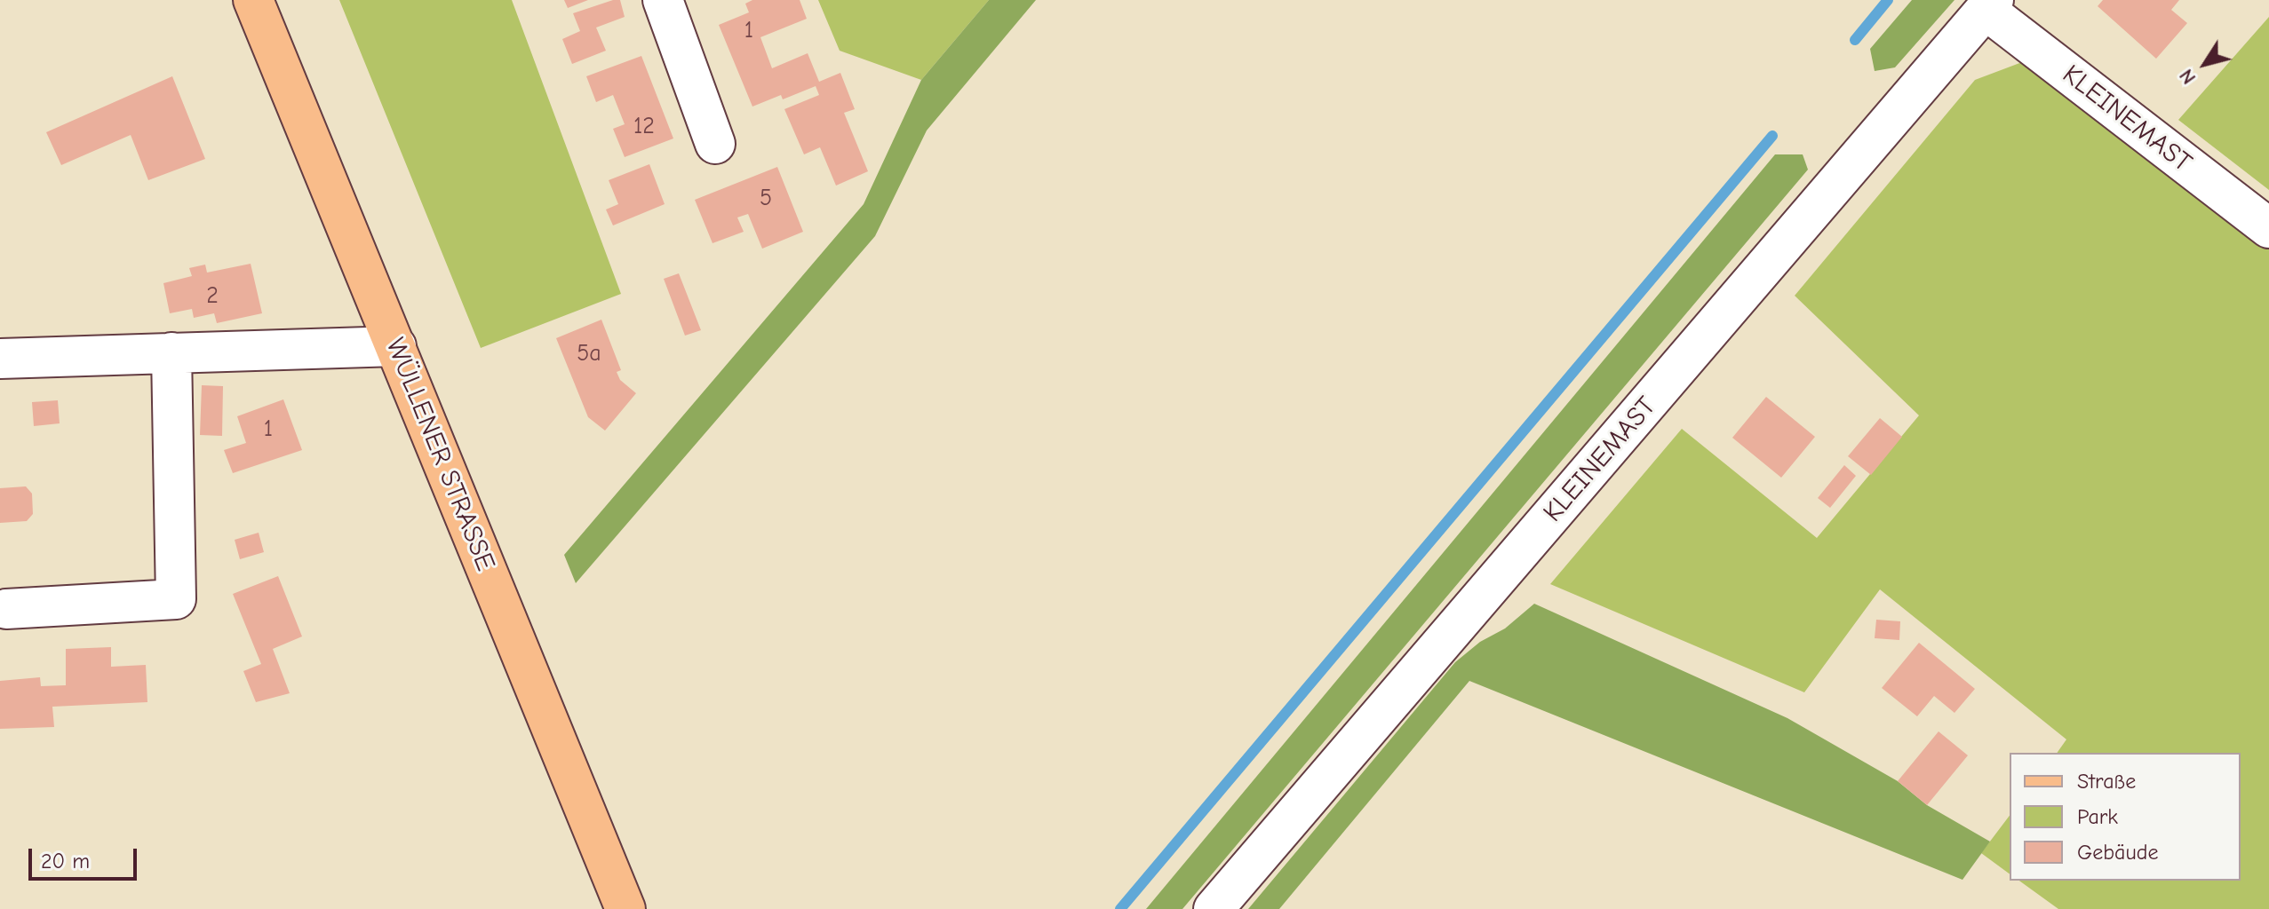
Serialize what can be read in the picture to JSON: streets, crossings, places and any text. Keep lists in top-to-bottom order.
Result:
{
  "streets": {
    "main road": ["WÜLLENER STRASSE"],
    "street": ["KLEINEMAST"]
  },
  "house_numbers": [
    "1",
    "12",
    "5",
    "2",
    "5a",
    "1"
  ],
  "legend": ["Straße", "Park", "Gebäude"],
  "scale_bar": "20 m",
  "north": "bottom left"
}
